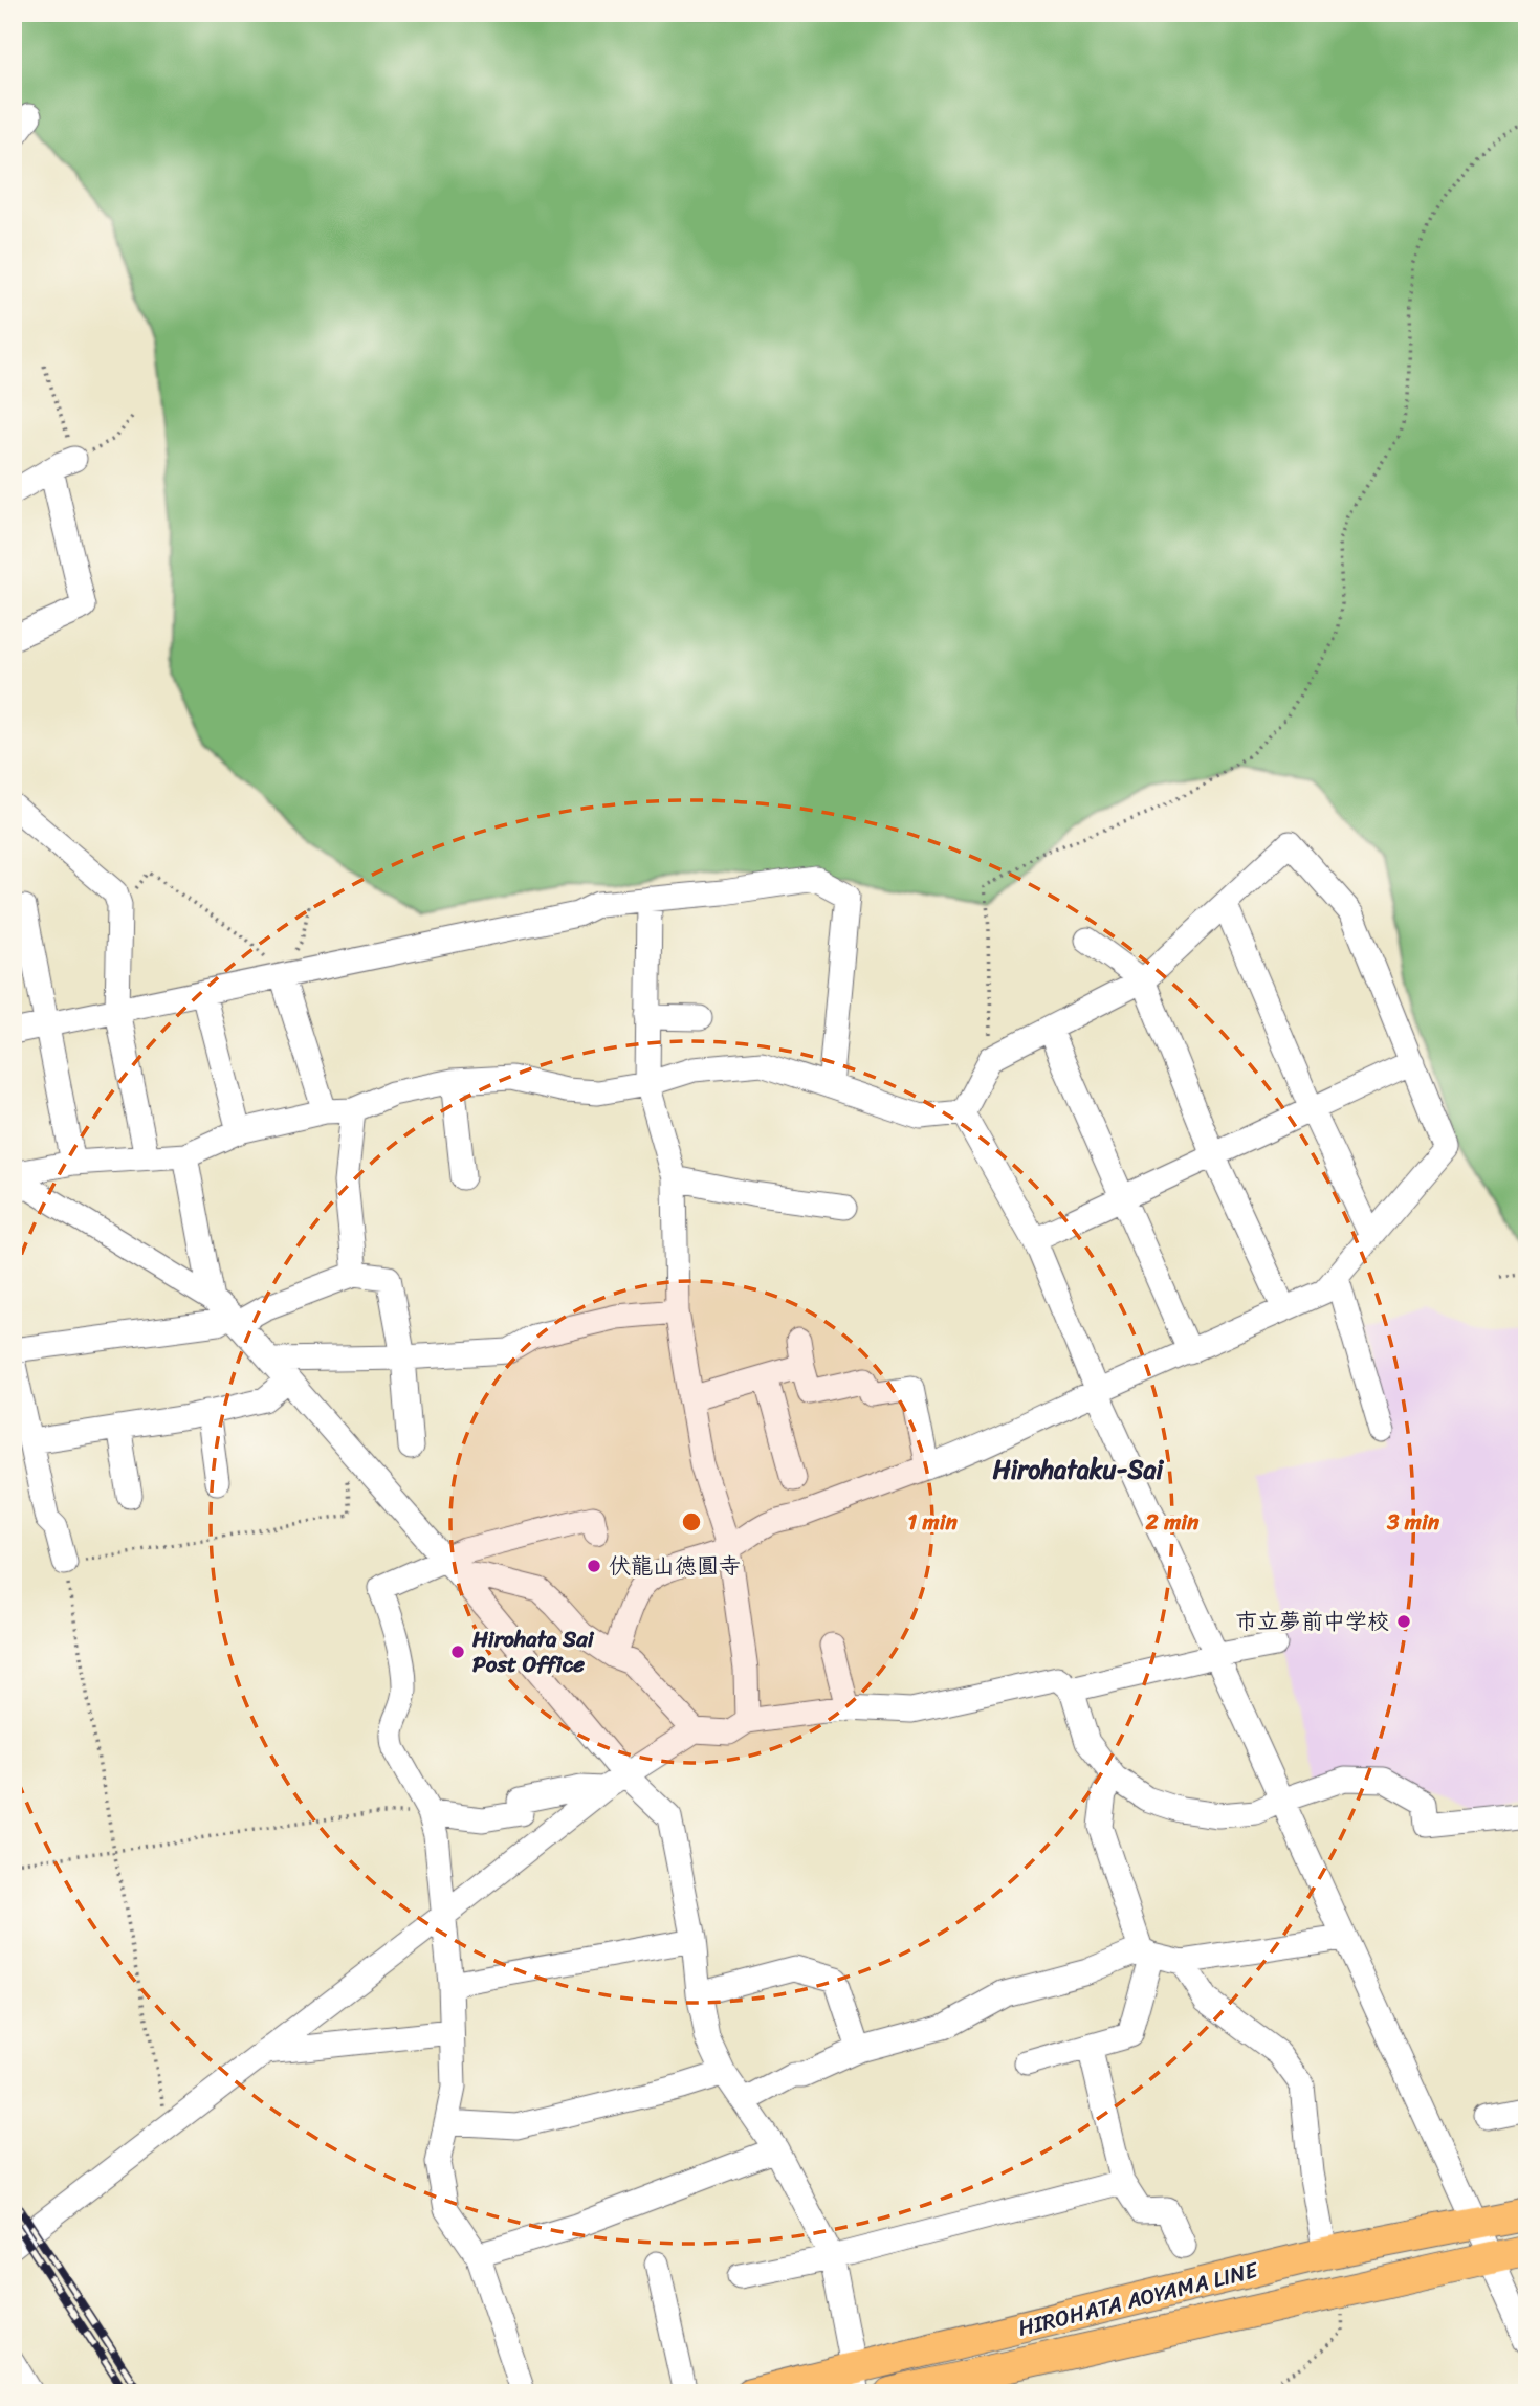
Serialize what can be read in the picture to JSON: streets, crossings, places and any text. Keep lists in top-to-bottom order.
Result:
{
  "streets": {
    "main road": ["HIROHATA AOYAMA LINE"]
  },
  "districts": ["Hirohataku-Sai"],
  "places": ["伏龍山徳圓寺", "市立夢前中学校", "Hirohata Sai Post Office"],
  "rings": ["1 min", "2 min", "3 min"]
}
